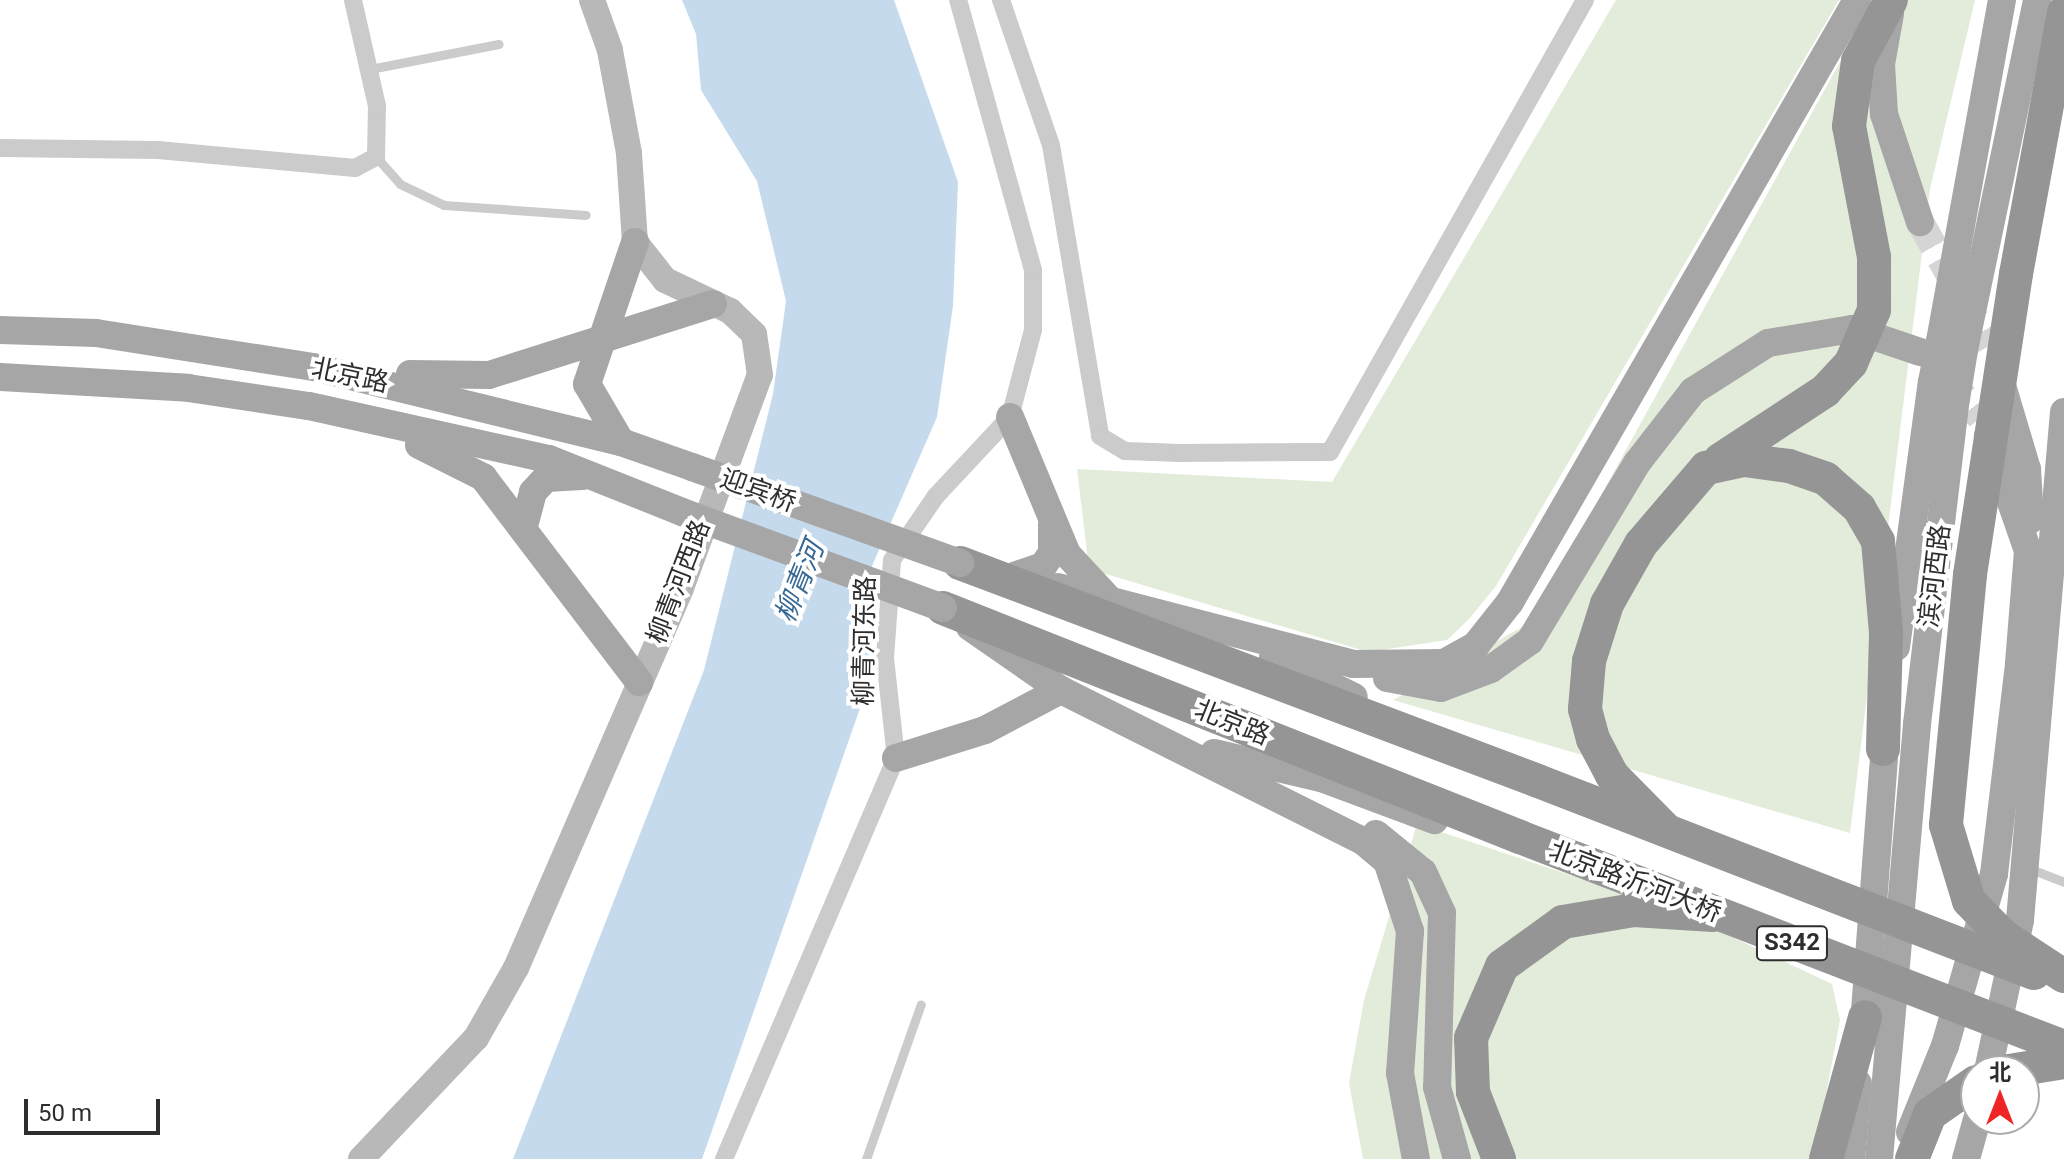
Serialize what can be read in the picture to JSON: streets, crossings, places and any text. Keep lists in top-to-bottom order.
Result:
{
  "streets": {
    "highway": ["北京路", "北京路沂河大桥", "S342"],
    "main road": ["迎宾桥", "滨河西路", "柳青河西路"],
    "street": ["柳青河东路"]
  },
  "crossings": [
    ["北京路", "迎宾桥"],
    ["北京路", "北京路沂河大桥"],
    ["北京路", "S342"]
  ],
  "water": ["柳青河"],
  "scale_bar": "50 m",
  "north": "top"
}
